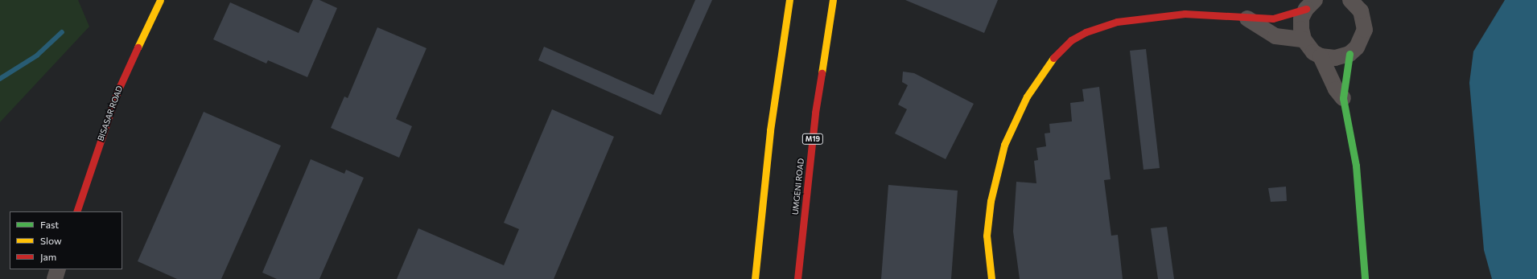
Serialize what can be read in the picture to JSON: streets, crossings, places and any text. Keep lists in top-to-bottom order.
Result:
{
  "streets": {
    "main road": ["BISASAR ROAD", "M19", "UMGENI ROAD"]
  },
  "legend": ["Fast", "Slow", "Jam"]
}
